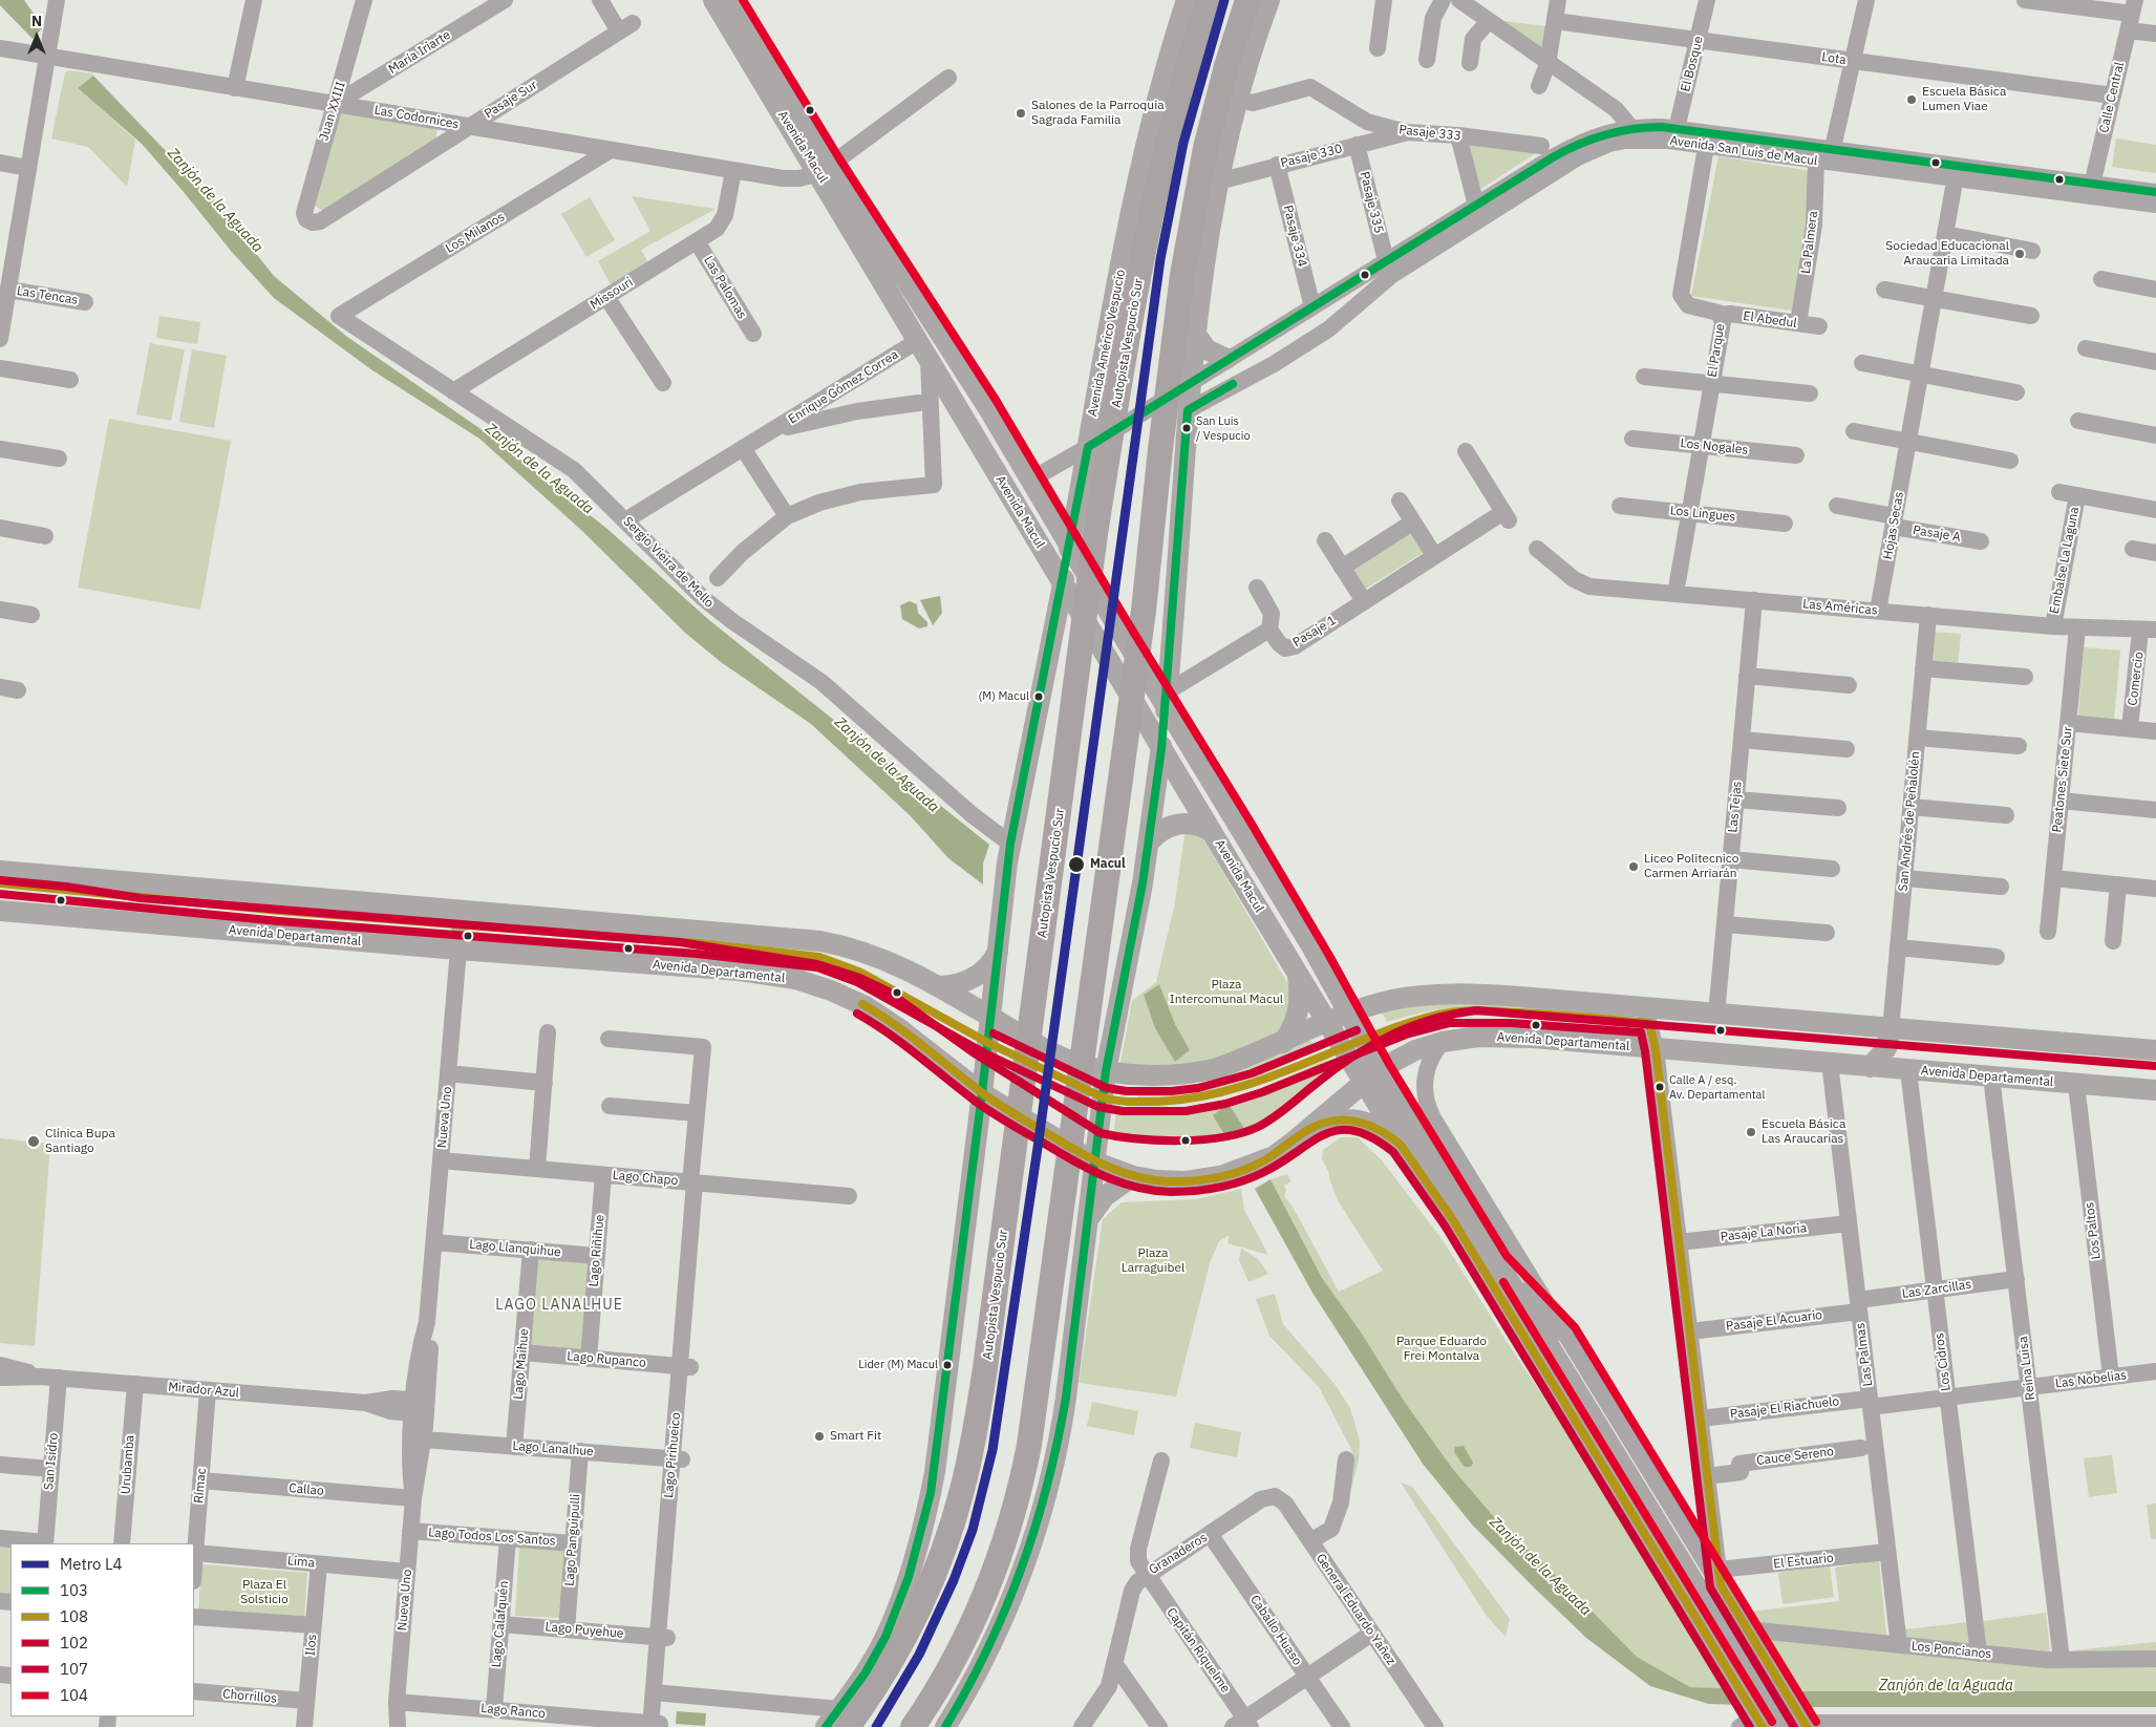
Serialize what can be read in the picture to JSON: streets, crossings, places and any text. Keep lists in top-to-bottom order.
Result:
{
  "streets": {
    "highway": ["Autopista Vespucio Sur"],
    "main road": ["Avenida Macul", "Avenida Américo Vespucio", "Avenida Departamental"],
    "street": [
      "María Iriarte",
      "Lota",
      "El Bosque",
      "Calle Central",
      "Pasaje Sur",
      "Juan XXIII",
      "Las Codornices",
      "Pasaje 333",
      "Avenida San Luis de Macul",
      "Pasaje 330",
      "Pasaje 335",
      "Los Milanos",
      "Pasaje 334",
      "La Palmera",
      "Las Palomas",
      "Missouri",
      "Las Tencas",
      "El Abedul",
      "El Parque",
      "Enrique Gómez Correa",
      "Los Nogales",
      "Los Lingues",
      "Hojas Secas",
      "Pasaje A",
      "Embalse La Laguna",
      "Sergio Vieira de Mello",
      "Las Américas",
      "Pasaje 1",
      "Comercio",
      "Peatones Siete Sur",
      "Las Tejas",
      "San Andrés de Peñalolén",
      "Nueva Uno",
      "Lago Chapo",
      "Los Paltos",
      "Pasaje La Noria",
      "Lago Llanquihue",
      "Lago Riñihue",
      "Las Zarcillas",
      "Pasaje El Acuario",
      "Las Palmas",
      "Lago Rupanco",
      "Los Cidros",
      "Lago Maihue",
      "Reina Luisa",
      "Las Nobelias",
      "Mirador Azul",
      "Pasaje El Riachuelo",
      "Lago Lanalhue",
      "Lago Pirihueico",
      "Cauce Sereno",
      "San Isidro",
      "Urubamba",
      "Rímac",
      "Callao",
      "Lago Todos Los Santos",
      "Lago Panguipulli",
      "Granaderos",
      "El Estuario",
      "Lima",
      "General Eduardo Yañez",
      "Lago Calafquén",
      "Lago Puyehue",
      "Caballo Huaso",
      "Ilos",
      "Capitán Riquelme",
      "Los Poncianos",
      "Chorrillos",
      "Lago Ranco"
    ]
  },
  "crossings": [
    ["María Iriarte", "Juan XXIII"],
    ["María Iriarte", "Las Codornices"],
    ["Lota", "El Bosque"],
    ["Lota", "Calle Central"],
    ["Lota", "La Palmera"],
    ["El Bosque", "Avenida San Luis de Macul"],
    ["Calle Central", "Avenida San Luis de Macul"],
    ["Pasaje Sur", "Juan XXIII"],
    ["Pasaje Sur", "Las Codornices"],
    ["Juan XXIII", "Las Codornices"],
    ["Las Codornices", "Avenida Macul"],
    ["Las Codornices", "Los Milanos"],
    ["Las Codornices", "Missouri"],
    ["Pasaje 333", "Pasaje 330"],
    ["Avenida Macul", "Avenida San Luis de Macul"],
    ["Avenida Macul", "Avenida Américo Vespucio"],
    ["Avenida Macul", "Enrique Gómez Correa"],
    ["Avenida Macul", "Avenida Departamental"],
    ["Avenida San Luis de Macul", "Pasaje 335"],
    ["Avenida San Luis de Macul", "Pasaje 334"],
    ["Avenida San Luis de Macul", "La Palmera"],
    ["Avenida San Luis de Macul", "Avenida Américo Vespucio"],
    ["Avenida San Luis de Macul", "Autopista Vespucio Sur"],
    ["Avenida San Luis de Macul", "El Parque"],
    ["Avenida San Luis de Macul", "Hojas Secas"],
    ["Pasaje 330", "Pasaje 335"],
    ["Pasaje 330", "Pasaje 334"],
    ["Los Milanos", "Sergio Vieira de Mello"],
    ["La Palmera", "El Abedul"],
    ["Las Palomas", "Missouri"],
    ["Missouri", "Sergio Vieira de Mello"],
    ["El Abedul", "El Parque"],
    ["Avenida Américo Vespucio", "Autopista Vespucio Sur"],
    ["Avenida Américo Vespucio", "Sergio Vieira de Mello"],
    ["Avenida Américo Vespucio", "Avenida Departamental"],
    ["El Parque", "Los Nogales"],
    ["El Parque", "Los Lingues"],
    ["El Parque", "Las Américas"],
    ["Enrique Gómez Correa", "Sergio Vieira de Mello"],
    ["Hojas Secas", "Pasaje A"],
    ["Hojas Secas", "Las Américas"],
    ["Embalse La Laguna", "Las Américas"],
    ["Las Américas", "Comercio"],
    ["Las Américas", "Peatones Siete Sur"],
    ["Las Américas", "Las Tejas"],
    ["Las Américas", "San Andrés de Peñalolén"],
    ["Avenida Departamental", "Nueva Uno"],
    ["Avenida Departamental", "Los Paltos"],
    ["Avenida Departamental", "Las Palmas"],
    ["Avenida Departamental", "Los Cidros"],
    ["Avenida Departamental", "Reina Luisa"],
    ["Nueva Uno", "Lago Chapo"],
    ["Nueva Uno", "Lago Llanquihue"],
    ["Nueva Uno", "Mirador Azul"],
    ["Nueva Uno", "Lago Lanalhue"],
    ["Nueva Uno", "Callao"],
    ["Nueva Uno", "Lago Todos Los Santos"],
    ["Nueva Uno", "Lima"],
    ["Nueva Uno", "Lago Ranco"],
    ["Lago Chapo", "Lago Riñihue"],
    ["Lago Chapo", "Lago Pirihueico"],
    ["Los Paltos", "Las Nobelias"],
    ["Pasaje La Noria", "Las Palmas"],
    ["Lago Llanquihue", "Lago Riñihue"],
    ["Lago Llanquihue", "Lago Maihue"],
    ["Lago Riñihue", "Lago Rupanco"],
    ["Las Zarcillas", "Pasaje El Acuario"],
    ["Las Zarcillas", "Las Palmas"],
    ["Las Zarcillas", "Los Cidros"],
    ["Las Zarcillas", "Reina Luisa"],
    ["Pasaje El Acuario", "Las Palmas"],
    ["Las Palmas", "Las Nobelias"],
    ["Las Palmas", "Pasaje El Riachuelo"],
    ["Las Palmas", "El Estuario"],
    ["Las Palmas", "Los Poncianos"],
    ["Lago Rupanco", "Lago Maihue"],
    ["Lago Rupanco", "Lago Pirihueico"],
    ["Los Cidros", "Las Nobelias"],
    ["Los Cidros", "Los Poncianos"],
    ["Lago Maihue", "Lago Lanalhue"],
    ["Reina Luisa", "Las Nobelias"],
    ["Reina Luisa", "Los Poncianos"],
    ["Las Nobelias", "Pasaje El Riachuelo"],
    ["Mirador Azul", "San Isidro"],
    ["Mirador Azul", "Urubamba"],
    ["Mirador Azul", "Rímac"],
    ["Lago Lanalhue", "Lago Pirihueico"],
    ["Lago Lanalhue", "Lago Panguipulli"],
    ["Lago Pirihueico", "Lago Puyehue"],
    ["Lago Pirihueico", "Lago Ranco"],
    ["Rímac", "Callao"],
    ["Rímac", "Lima"],
    ["Lago Todos Los Santos", "Lago Panguipulli"],
    ["Lago Todos Los Santos", "Lago Calafquén"],
    ["Lago Panguipulli", "Lago Puyehue"],
    ["Granaderos", "General Eduardo Yañez"],
    ["Granaderos", "Caballo Huaso"],
    ["Granaderos", "Capitán Riquelme"],
    ["Lima", "Ilos"],
    ["Lago Calafquén", "Lago Puyehue"],
    ["Lago Calafquén", "Lago Ranco"],
    ["Ilos", "Chorrillos"]
  ],
  "districts": ["LAGO LANALHUE"],
  "water": ["Zanjón de la Aguada"],
  "parks": [
    "Plaza Intercomunal Macul",
    "Plaza Larraguibel",
    "Parque Eduardo Frei Montalva",
    "Plaza El Solsticio"
  ],
  "places": [
    "Escuela Básica Lumen Viae",
    "Salones de la Parroquia Sagrada Familia",
    "Sociedad Educacional Araucaria Limitada",
    "San Luis / Vespucio",
    "(M) Macul",
    "Macul",
    "Liceo Politecnico Carmen Arriarán",
    "Calle A / esq. Av. Departamental",
    "Escuela Básica Las Araucarias",
    "Clínica Bupa Santiago",
    "Lider (M) Macul",
    "Smart Fit"
  ],
  "lines": [
    "metro line L4",
    "transit line 104",
    "transit line 103",
    "transit line 107",
    "transit line 108",
    "transit line 102"
  ],
  "legend": [
    "Metro L4",
    "103",
    "108",
    "102",
    "107",
    "104"
  ],
  "north": "top"
}
